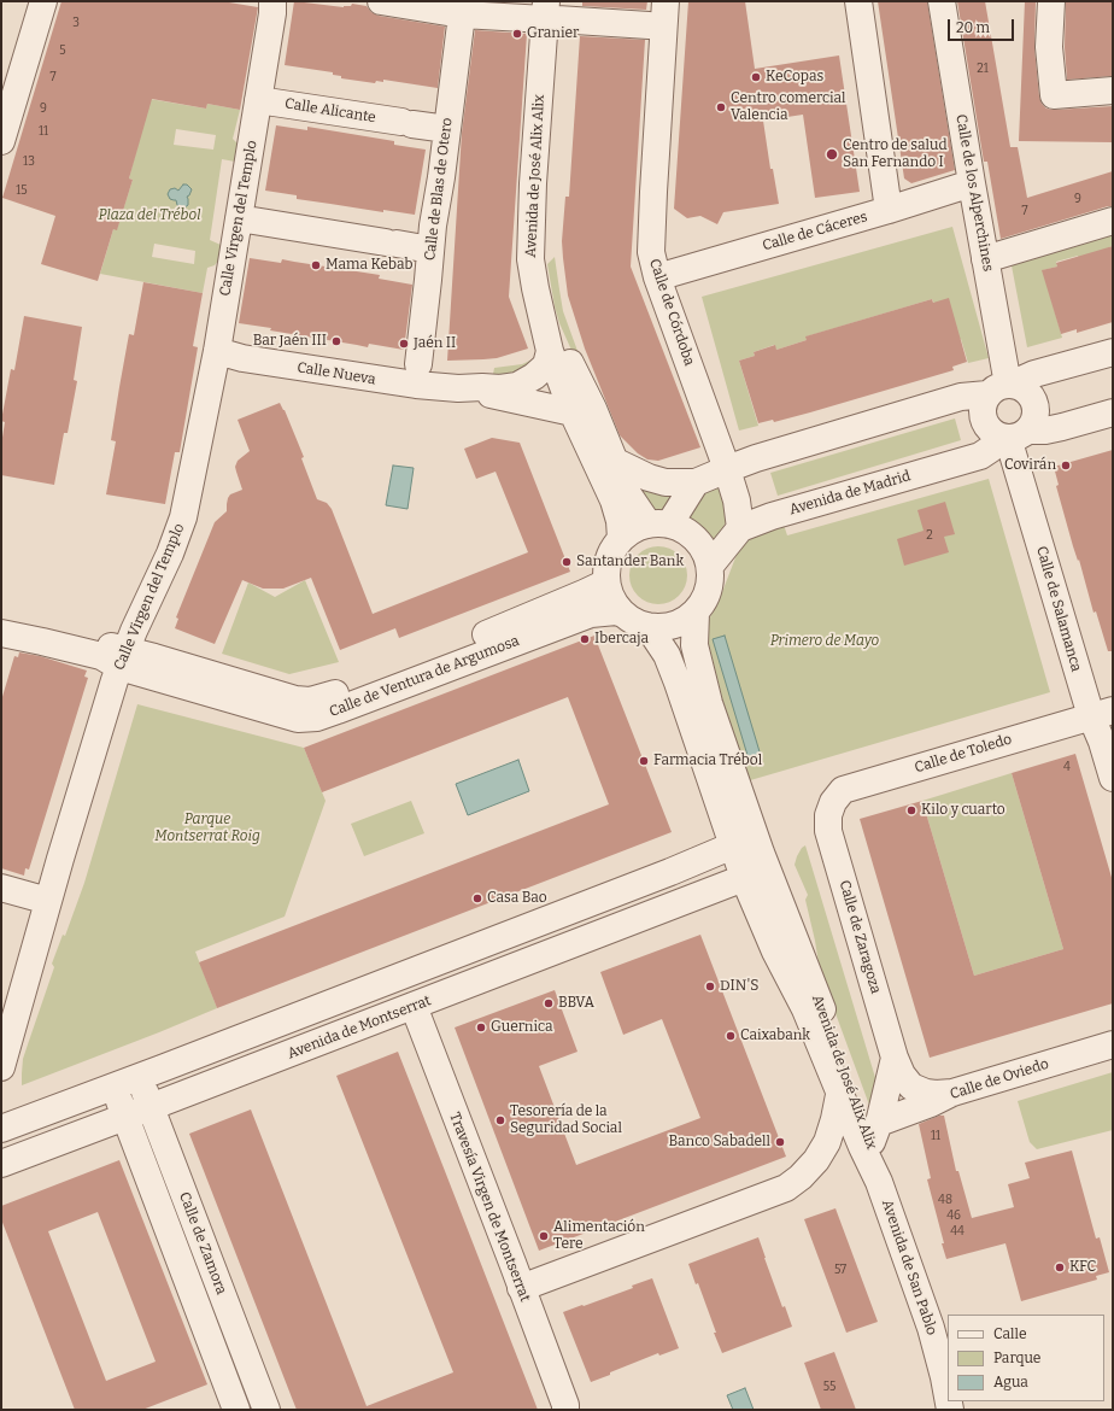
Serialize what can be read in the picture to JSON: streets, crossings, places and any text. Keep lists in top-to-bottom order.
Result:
{
  "streets": {
    "street": [
      "Calle Alicante",
      "Avenida de José Alix Alix",
      "Calle de Blas de Otero",
      "Calle de los Alperchines",
      "Calle Virgen del Templo",
      "Calle de Cáceres",
      "Calle de Córdoba",
      "Calle Nueva",
      "Avenida de Madrid",
      "Calle de Salamanca",
      "Calle de Ventura de Argumosa",
      "Calle de Toledo",
      "Calle de Zaragoza",
      "Avenida de Montserrat",
      "Calle de Oviedo",
      "Travesía Virgen de Montserrat",
      "Calle de Zamora",
      "Avenida de San Pablo"
    ]
  },
  "crossings": [
    ["Calle Alicante", "Calle de Blas de Otero"],
    ["Calle Alicante", "Calle Virgen del Templo"],
    ["Avenida de José Alix Alix", "Calle Nueva"],
    ["Avenida de José Alix Alix", "Calle de Ventura de Argumosa"],
    ["Avenida de José Alix Alix", "Calle de Zaragoza"],
    ["Avenida de José Alix Alix", "Avenida de Montserrat"],
    ["Avenida de José Alix Alix", "Calle de Oviedo"],
    ["Avenida de José Alix Alix", "Avenida de San Pablo"],
    ["Calle de los Alperchines", "Calle de Cáceres"],
    ["Calle de los Alperchines", "Avenida de Madrid"],
    ["Calle de los Alperchines", "Calle de Salamanca"],
    ["Calle Virgen del Templo", "Calle Nueva"],
    ["Calle Virgen del Templo", "Calle de Ventura de Argumosa"],
    ["Calle de Cáceres", "Calle de Córdoba"],
    ["Calle de Córdoba", "Avenida de Madrid"],
    ["Avenida de Madrid", "Calle de Salamanca"],
    ["Calle de Salamanca", "Calle de Toledo"],
    ["Calle de Toledo", "Calle de Zaragoza"],
    ["Calle de Zaragoza", "Calle de Oviedo"],
    ["Avenida de Montserrat", "Travesía Virgen de Montserrat"],
    ["Avenida de Montserrat", "Calle de Zamora"]
  ],
  "parks": ["Plaza del Trébol", "Primero de Mayo", "Parque Montserrat Roig"],
  "places": [
    "Granier",
    "KeCopas",
    "Centro comercial Valencia",
    "Centro de salud San Fernando I",
    "Mama Kebab",
    "Bar Jaén III",
    "Jaén II",
    "Covirán",
    "Santander Bank",
    "Ibercaja",
    "Farmacia Trébol",
    "Kilo y cuarto",
    "Casa Bao",
    "DIN'S",
    "BBVA",
    "Guernica",
    "Caixabank",
    "Tesorería de la Seguridad Social",
    "Banco Sabadell",
    "Alimentación Tere",
    "KFC"
  ],
  "house_numbers": [
    "3",
    "5",
    "21",
    "7",
    "9",
    "11",
    "13",
    "15",
    "9",
    "7",
    "2",
    "4",
    "11",
    "48",
    "46",
    "44",
    "57",
    "55"
  ],
  "legend": ["Calle", "Parque", "Agua"],
  "scale_bar": "20 m"
}
